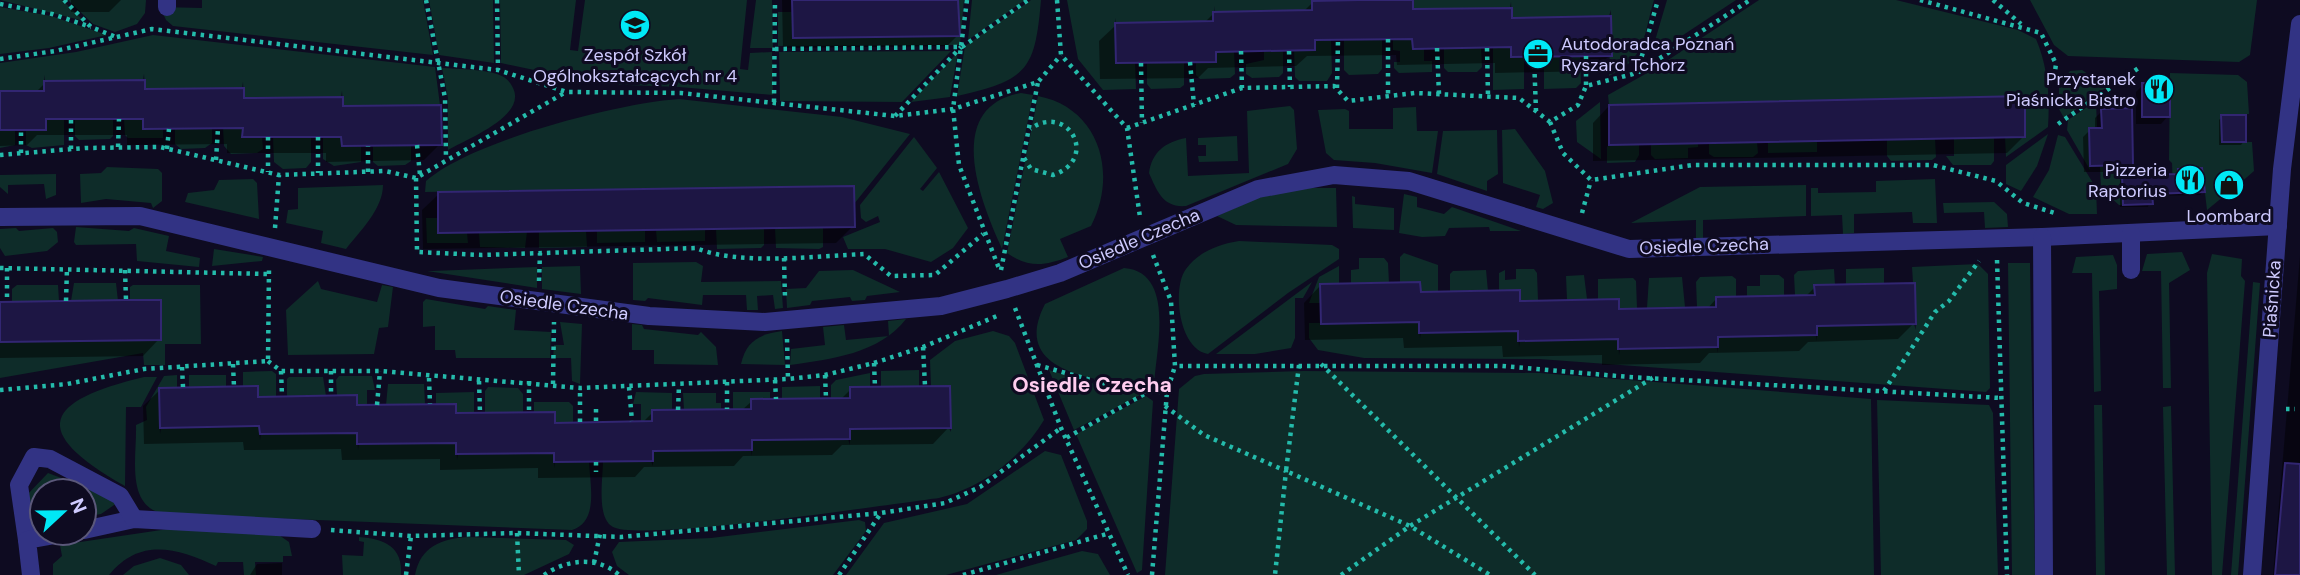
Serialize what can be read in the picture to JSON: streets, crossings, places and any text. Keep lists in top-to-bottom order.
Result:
{
  "streets": {
    "street": ["Osiedle Czecha", "Piaśnicka"]
  },
  "crossings": [
    ["Osiedle Czecha", "Piaśnicka"]
  ],
  "districts": ["Osiedle Czecha"],
  "places": {
    "school or university": ["Zespół Szkół Ogólnokształcących nr 4"],
    "office": ["Autodoradca Poznań Ryszard Tchorz"],
    "restaurant": ["Przystanek Piaśnicka Bistro", "Pizzeria Raptorius"],
    "shop": ["Loombard"]
  },
  "north": "right"
}
